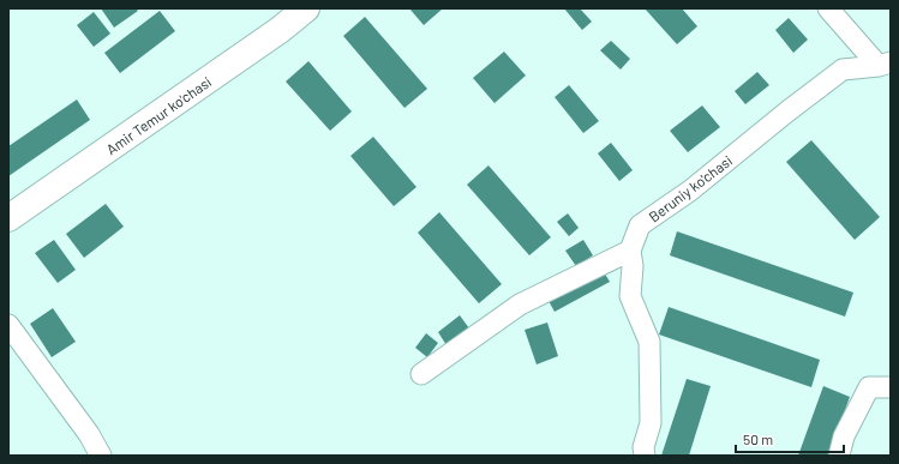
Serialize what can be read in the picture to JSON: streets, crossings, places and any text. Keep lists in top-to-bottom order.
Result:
{
  "streets": {
    "main road": ["Amir Temur ko'chasi"],
    "street": ["Beruniy ko'chasi"]
  },
  "scale_bar": "50 m"
}
